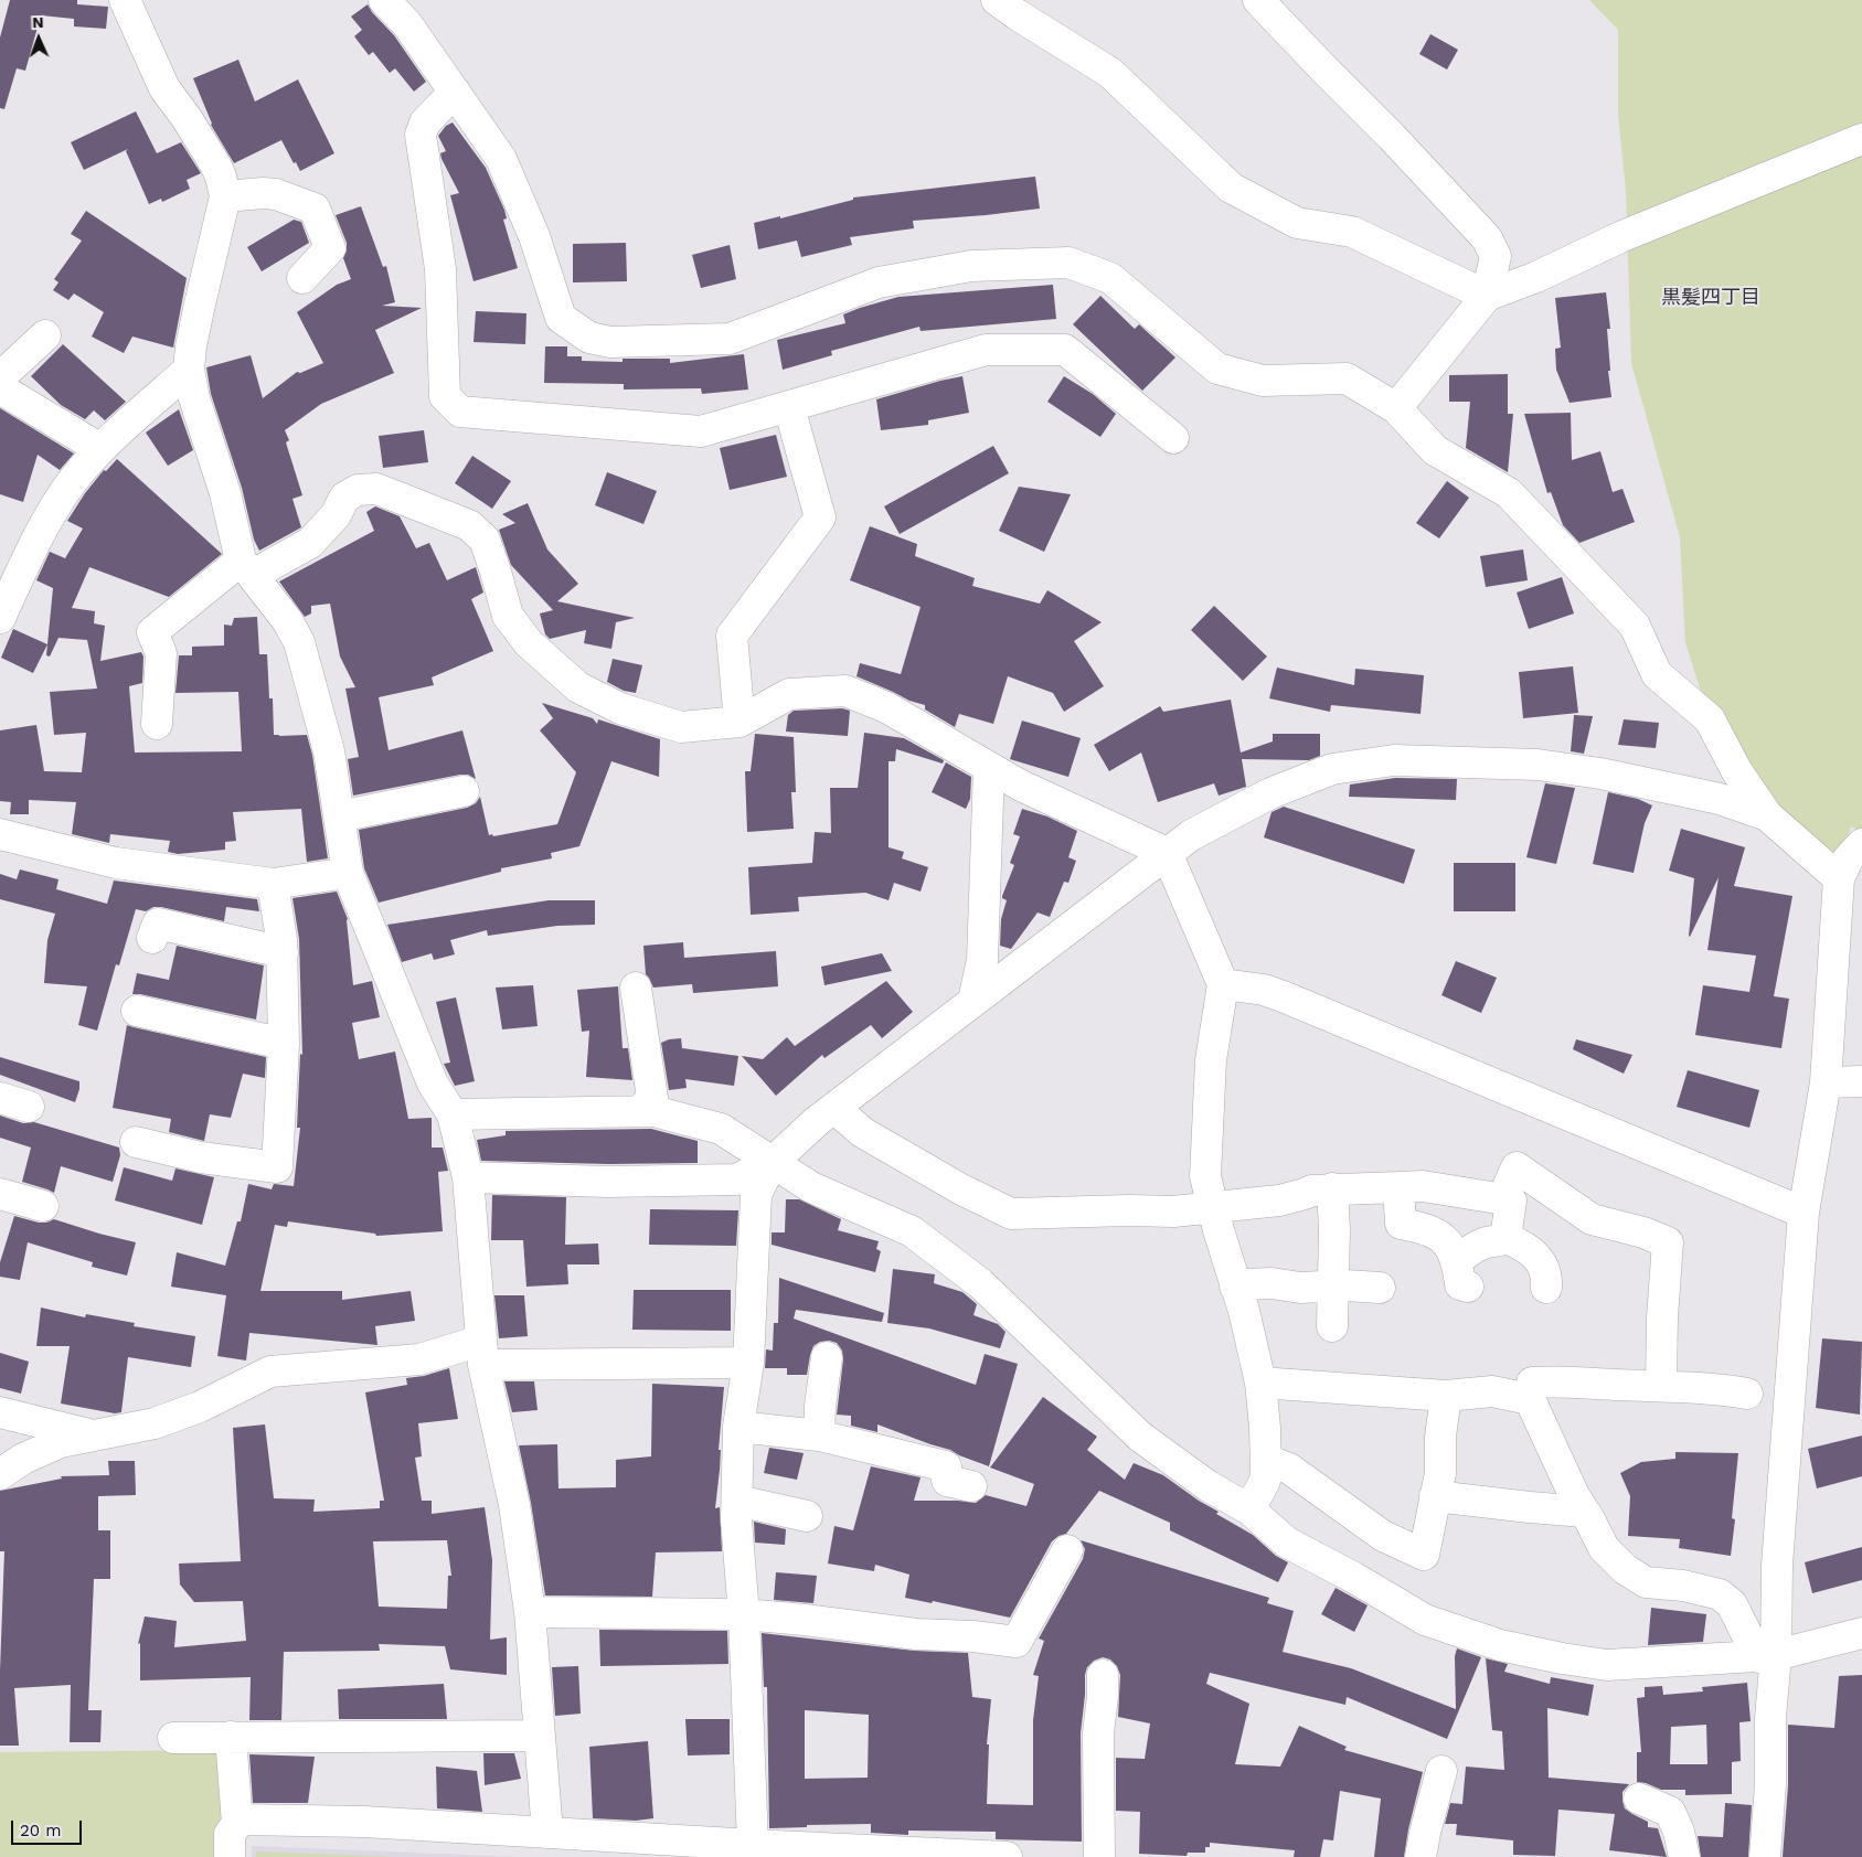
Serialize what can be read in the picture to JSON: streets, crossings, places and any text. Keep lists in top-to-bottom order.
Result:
{
  "districts": ["黒髪四丁目"],
  "scale_bar": "20 m",
  "north": "top"
}
